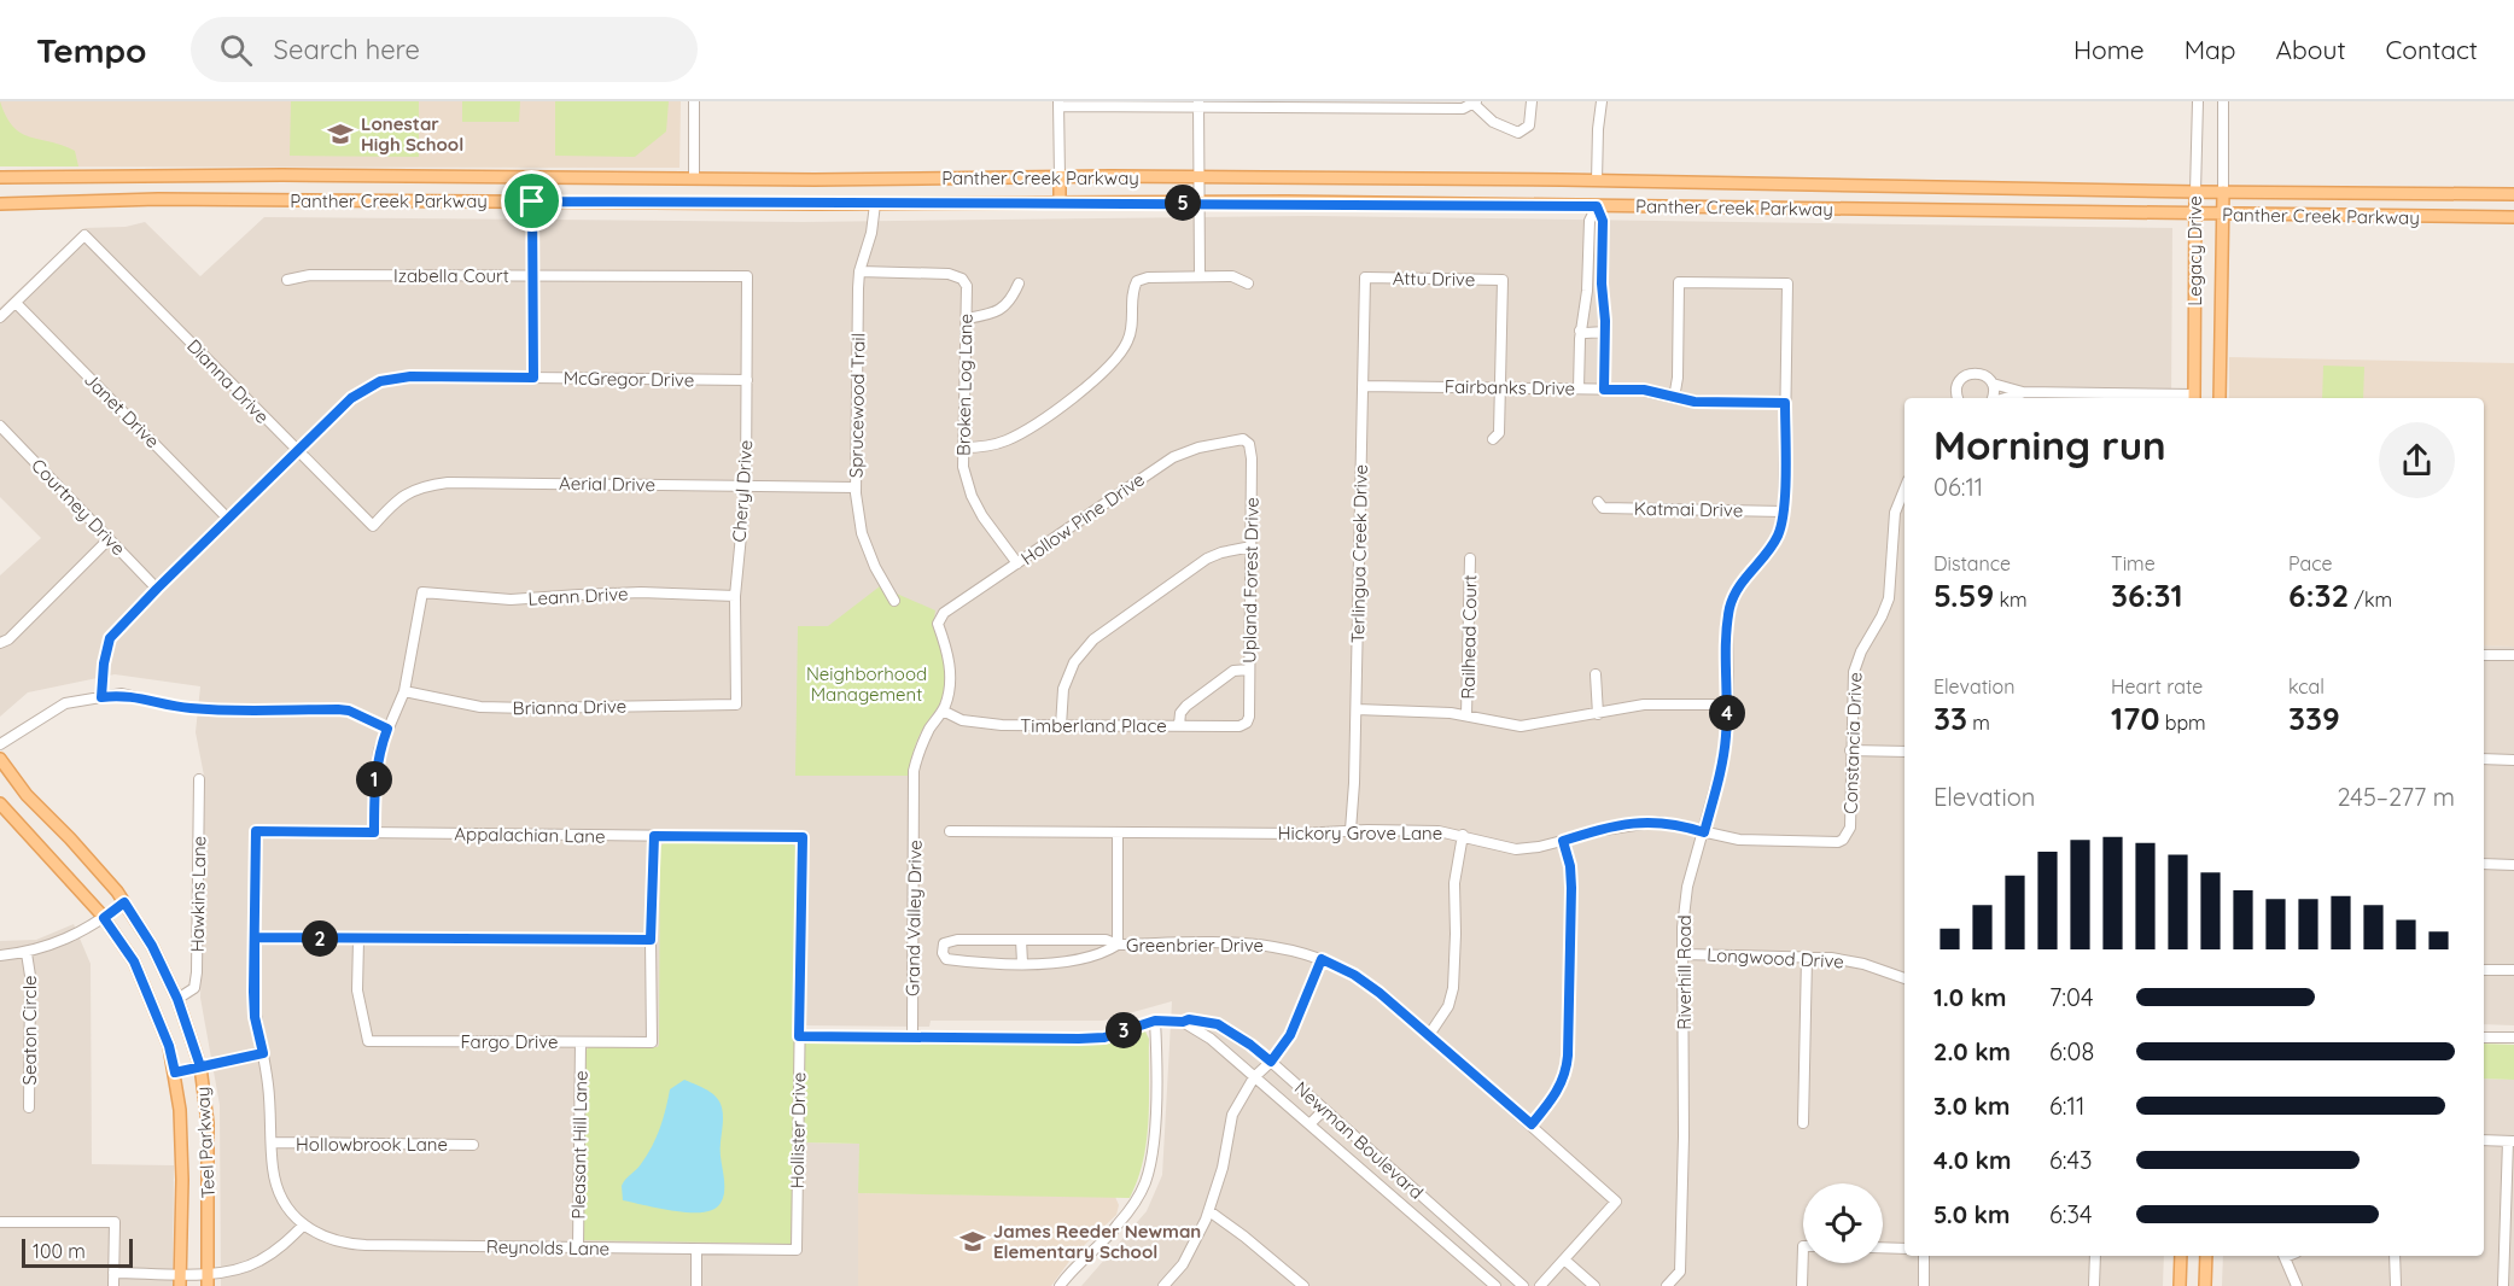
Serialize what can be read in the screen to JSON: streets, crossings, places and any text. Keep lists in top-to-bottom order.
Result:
{
  "streets": {
    "main road": ["Panther Creek Parkway", "Legacy Drive", "Teel Parkway"],
    "street": [
      "Izabella Court",
      "Attu Drive",
      "McGregor Drive",
      "Dianna Drive",
      "Broken Log Lane",
      "Fairbanks Drive",
      "Sprucewood Trail",
      "Janet Drive",
      "Aerial Drive",
      "Cheryl Drive",
      "Courtney Drive",
      "Katmai Drive",
      "Hollow Pine Drive",
      "Terlingua Creek Drive",
      "Upland Forest Drive",
      "Leann Drive",
      "Railhead Court",
      "Brianna Drive",
      "Timberland Place",
      "Constancia Drive",
      "Hickory Grove Lane",
      "Appalachian Lane",
      "Hawkins Lane",
      "Grand Valley Drive",
      "Greenbrier Drive",
      "Longwood Drive",
      "Riverhill Road",
      "Seaton Circle",
      "Fargo Drive",
      "Hollister Drive",
      "Newman Boulevard",
      "Hollowbrook Lane",
      "Pleasant Hill Lane",
      "Reynolds Lane"
    ]
  },
  "crossings": [
    ["Panther Creek Parkway", "Legacy Drive"],
    ["Panther Creek Parkway", "Sprucewood Trail"],
    ["Izabella Court", "Cheryl Drive"],
    ["Attu Drive", "Fairbanks Drive"],
    ["Attu Drive", "Terlingua Creek Drive"],
    ["McGregor Drive", "Dianna Drive"],
    ["McGregor Drive", "Janet Drive"],
    ["McGregor Drive", "Cheryl Drive"],
    ["McGregor Drive", "Courtney Drive"],
    ["Dianna Drive", "Janet Drive"],
    ["Dianna Drive", "Aerial Drive"],
    ["Broken Log Lane", "Sprucewood Trail"],
    ["Broken Log Lane", "Hollow Pine Drive"],
    ["Fairbanks Drive", "Terlingua Creek Drive"],
    ["Fairbanks Drive", "Riverhill Road"],
    ["Sprucewood Trail", "Aerial Drive"],
    ["Aerial Drive", "Cheryl Drive"],
    ["Cheryl Drive", "Leann Drive"],
    ["Cheryl Drive", "Brianna Drive"],
    ["Katmai Drive", "Riverhill Road"],
    ["Hollow Pine Drive", "Upland Forest Drive"],
    ["Hollow Pine Drive", "Grand Valley Drive"],
    ["Terlingua Creek Drive", "Hickory Grove Lane"],
    ["Upland Forest Drive", "Timberland Place"],
    ["Leann Drive", "Brianna Drive"],
    ["Timberland Place", "Grand Valley Drive"],
    ["Constancia Drive", "Hickory Grove Lane"],
    ["Hickory Grove Lane", "Riverhill Road"],
    ["Appalachian Lane", "Hollister Drive"],
    ["Hawkins Lane", "Teel Parkway"],
    ["Grand Valley Drive", "Newman Boulevard"],
    ["Longwood Drive", "Riverhill Road"],
    ["Fargo Drive", "Pleasant Hill Lane"],
    ["Hollister Drive", "Newman Boulevard"],
    ["Hollister Drive", "Reynolds Lane"],
    ["Pleasant Hill Lane", "Reynolds Lane"]
  ],
  "parks": ["Neighborhood Management"],
  "places": {
    "school or university": ["Lonestar High School", "James Reeder Newman Elementary School"]
  },
  "scale_bar": "100 m",
  "page": {
    "header": "Tempo",
    "search": "Search here",
    "nav": [
      "Home",
      "Map",
      "About",
      "Contact"
    ],
    "pins": [
      "5",
      "4",
      "1",
      "2",
      "3"
    ],
    "heading": ["Morning run", "06:11"],
    "stats": [
      ["Distance", "5.59 km"],
      ["Time", "36:31"],
      ["Pace", "6:32 /km"],
      ["Elevation", "33 m"],
      ["Heart rate", "170 bpm"],
      ["kcal", "339"]
    ],
    "chart": ["Elevation", "245–277 m"],
    "list": [
      {
        "name": "1.0 km",
        "note": "7:04"
      },
      {
        "name": "2.0 km",
        "note": "6:08"
      },
      {
        "name": "3.0 km",
        "note": "6:11"
      },
      {
        "name": "4.0 km",
        "note": "6:43"
      },
      {
        "name": "5.0 km",
        "note": "6:34"
      }
    ],
    "scale": "100 m"
  }
}
